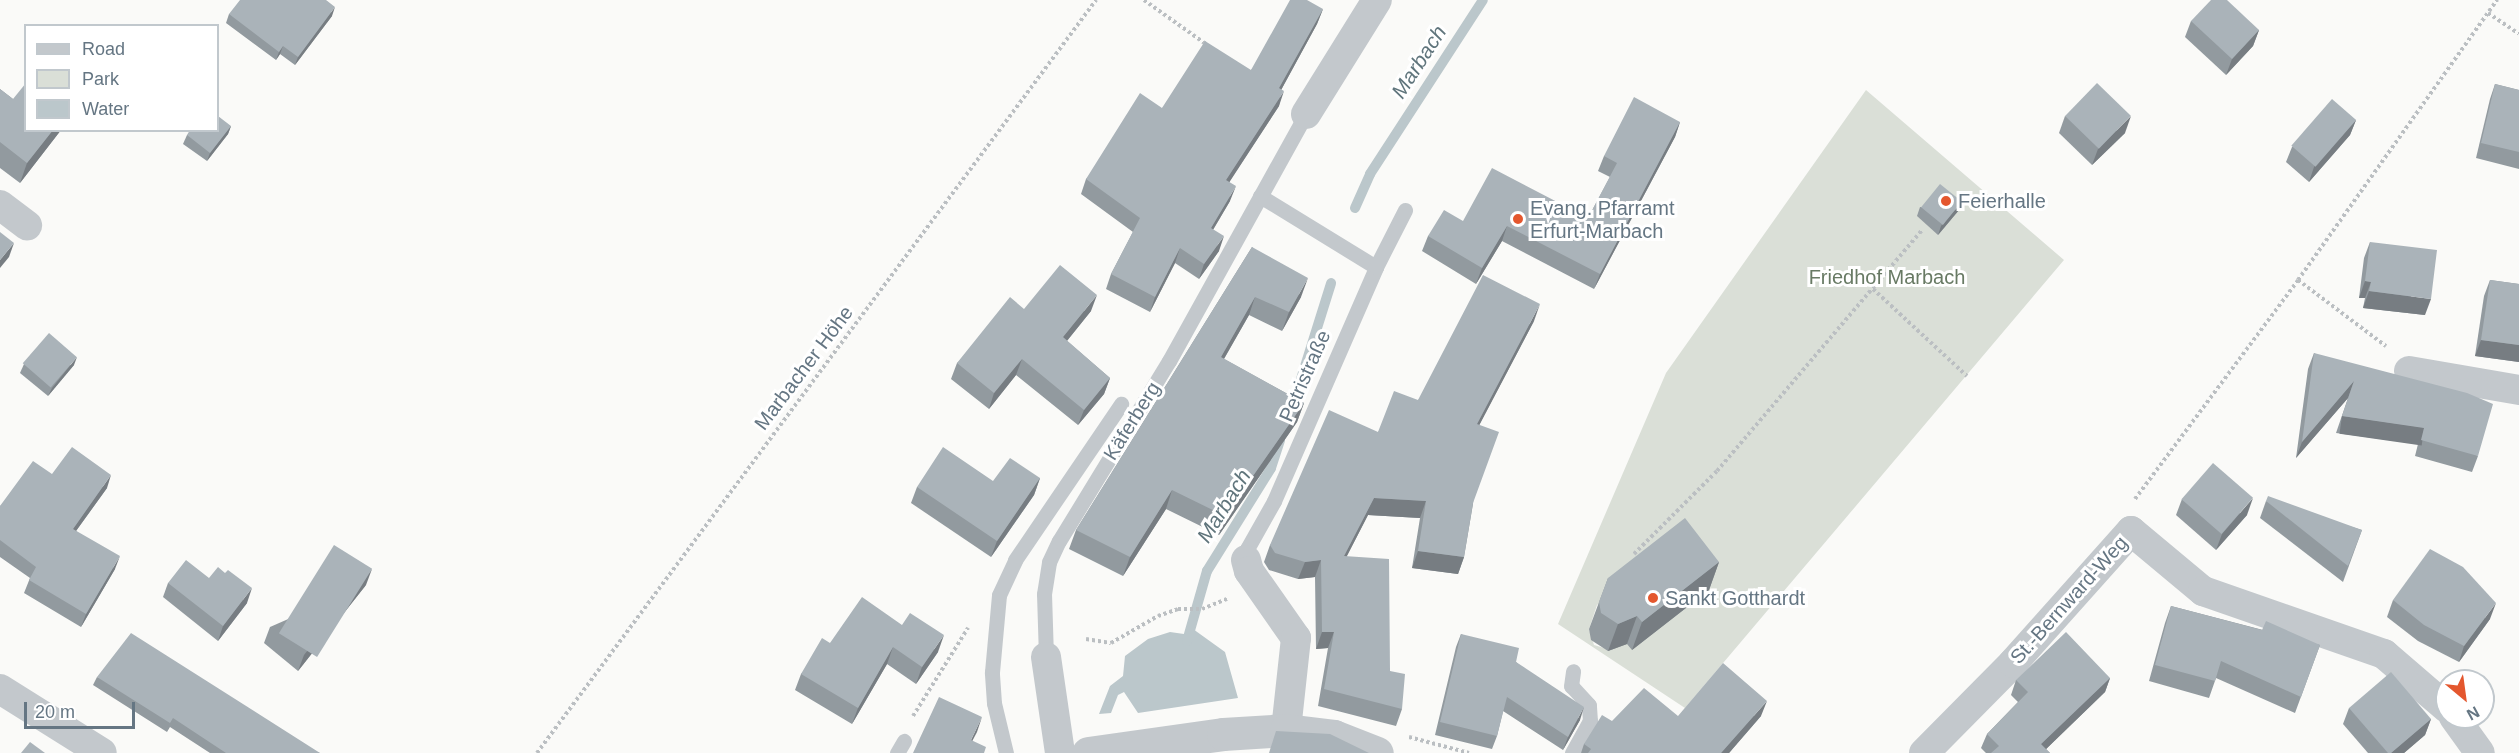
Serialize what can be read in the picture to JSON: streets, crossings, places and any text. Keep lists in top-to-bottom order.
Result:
{
  "streets": {
    "street": ["Käferberg", "St.-Bernward-Weg"],
    "lane": ["Petristraße"],
    "path": ["Marbacher Höhe"]
  },
  "water": ["Marbach"],
  "parks": ["Friedhof Marbach"],
  "places": ["Feierhalle", "Evang. Pfarramt Erfurt-Marbach", "Sankt Gotthardt"],
  "legend": ["Road", "Park", "Water"],
  "scale_bar": "20 m",
  "north": "bottom right"
}
